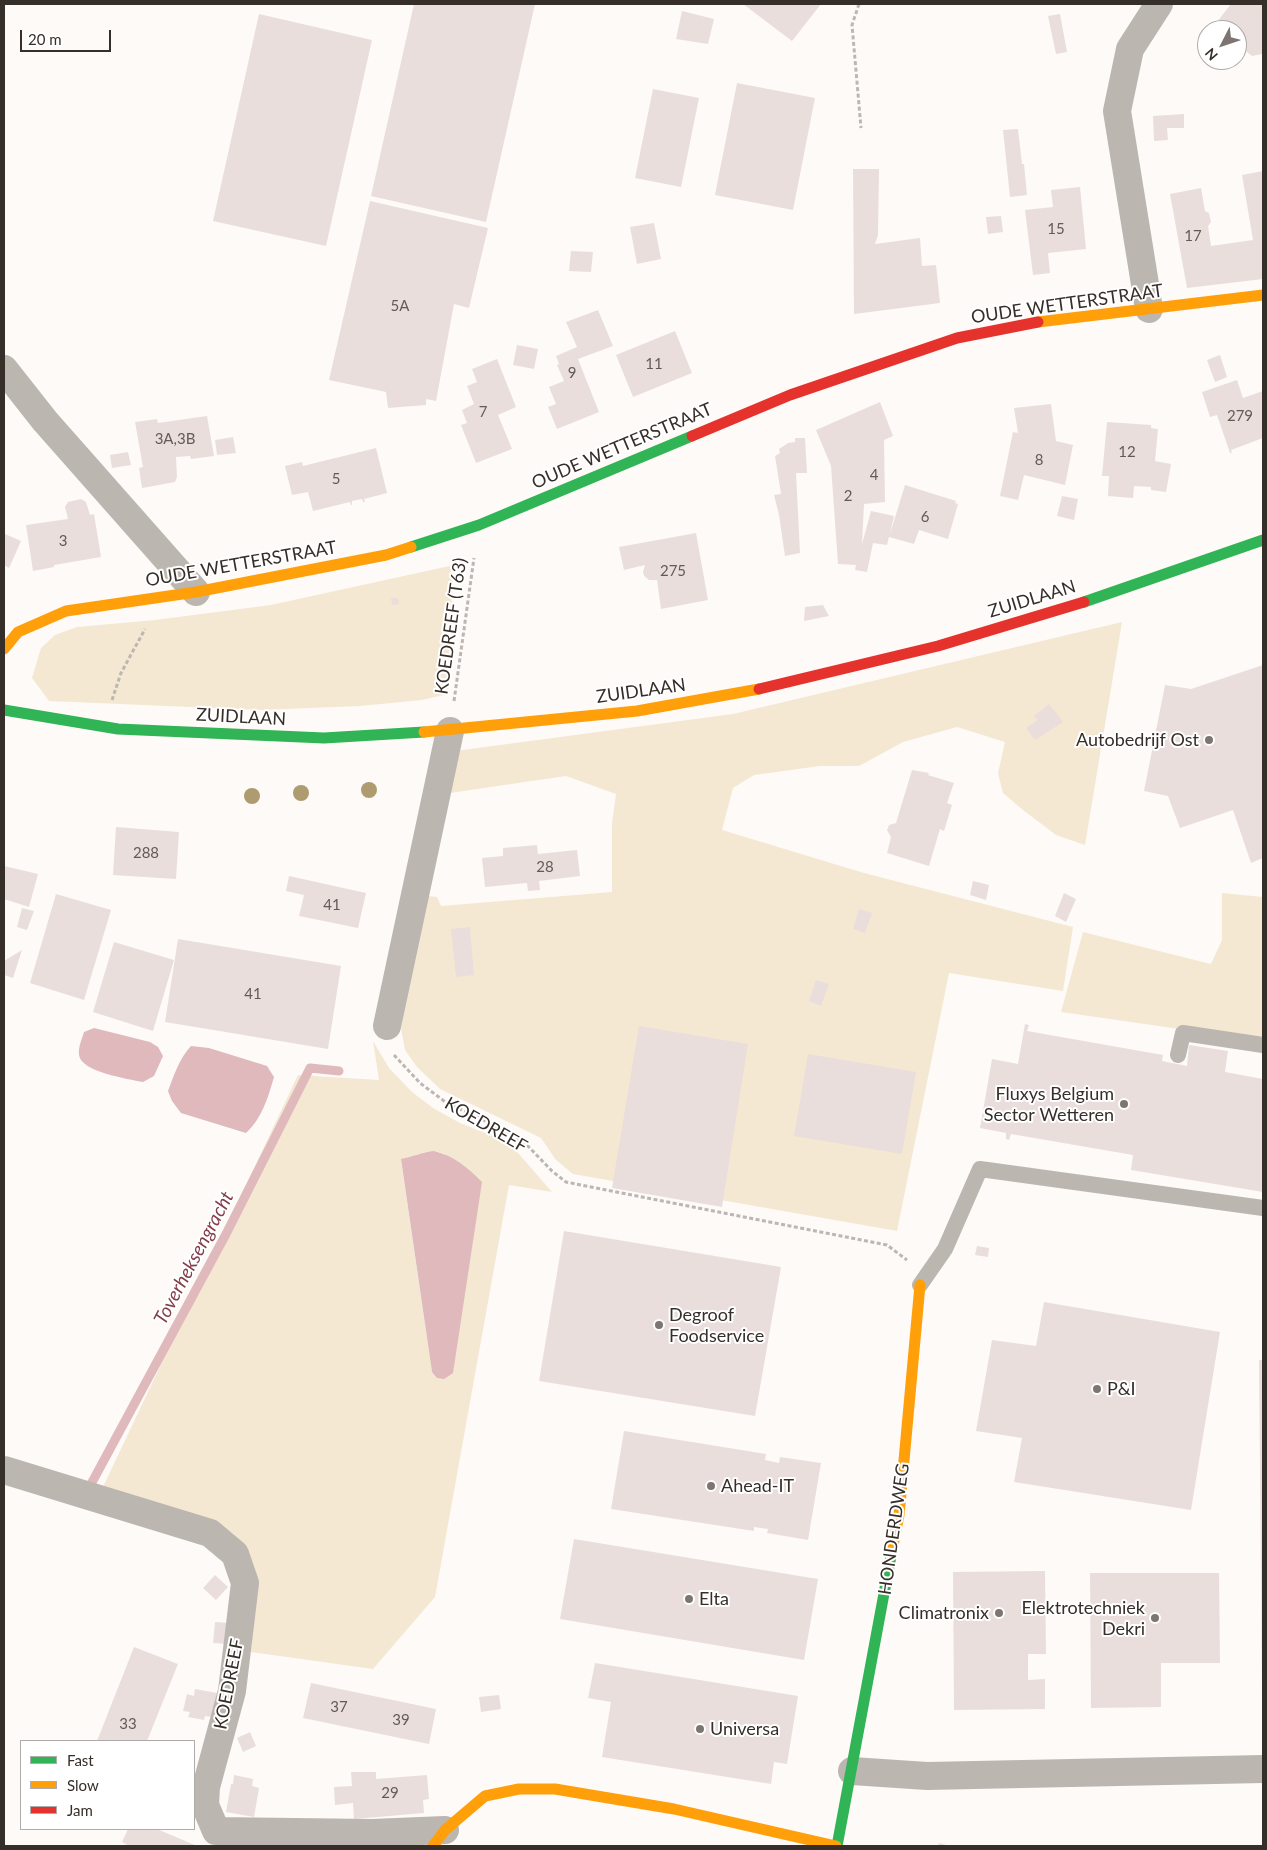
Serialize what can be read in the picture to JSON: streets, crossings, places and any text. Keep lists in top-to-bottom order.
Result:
{
  "streets": {
    "street": [
      "OUDE WETTERSTRAAT",
      "ZUIDLAAN",
      "KOEDREEF",
      "HONDERDWEG"
    ],
    "path": ["KOEDREEF (T63)"]
  },
  "crossings": [
    ["OUDE WETTERSTRAAT", "KOEDREEF (T63)"],
    ["ZUIDLAAN", "KOEDREEF (T63)"],
    ["KOEDREEF", "HONDERDWEG"]
  ],
  "water": ["Toverheksengracht"],
  "places": [
    "Autobedrijf Ost",
    "Fluxys Belgium Sector Wetteren",
    "Degroof Foodservice",
    "P&I",
    "Ahead-IT",
    "Elta",
    "Climatronix",
    "Elektrotechniek Dekri",
    "Universa"
  ],
  "house_numbers": [
    "15",
    "17",
    "5A",
    "11",
    "9",
    "7",
    "279",
    "3A,3B",
    "12",
    "8",
    "4",
    "5",
    "2",
    "6",
    "3",
    "275",
    "288",
    "28",
    "41",
    "41",
    "37",
    "39",
    "33",
    "29"
  ],
  "legend": ["Fast", "Slow", "Jam"],
  "scale_bar": "20 m",
  "north": "bottom left"
}
